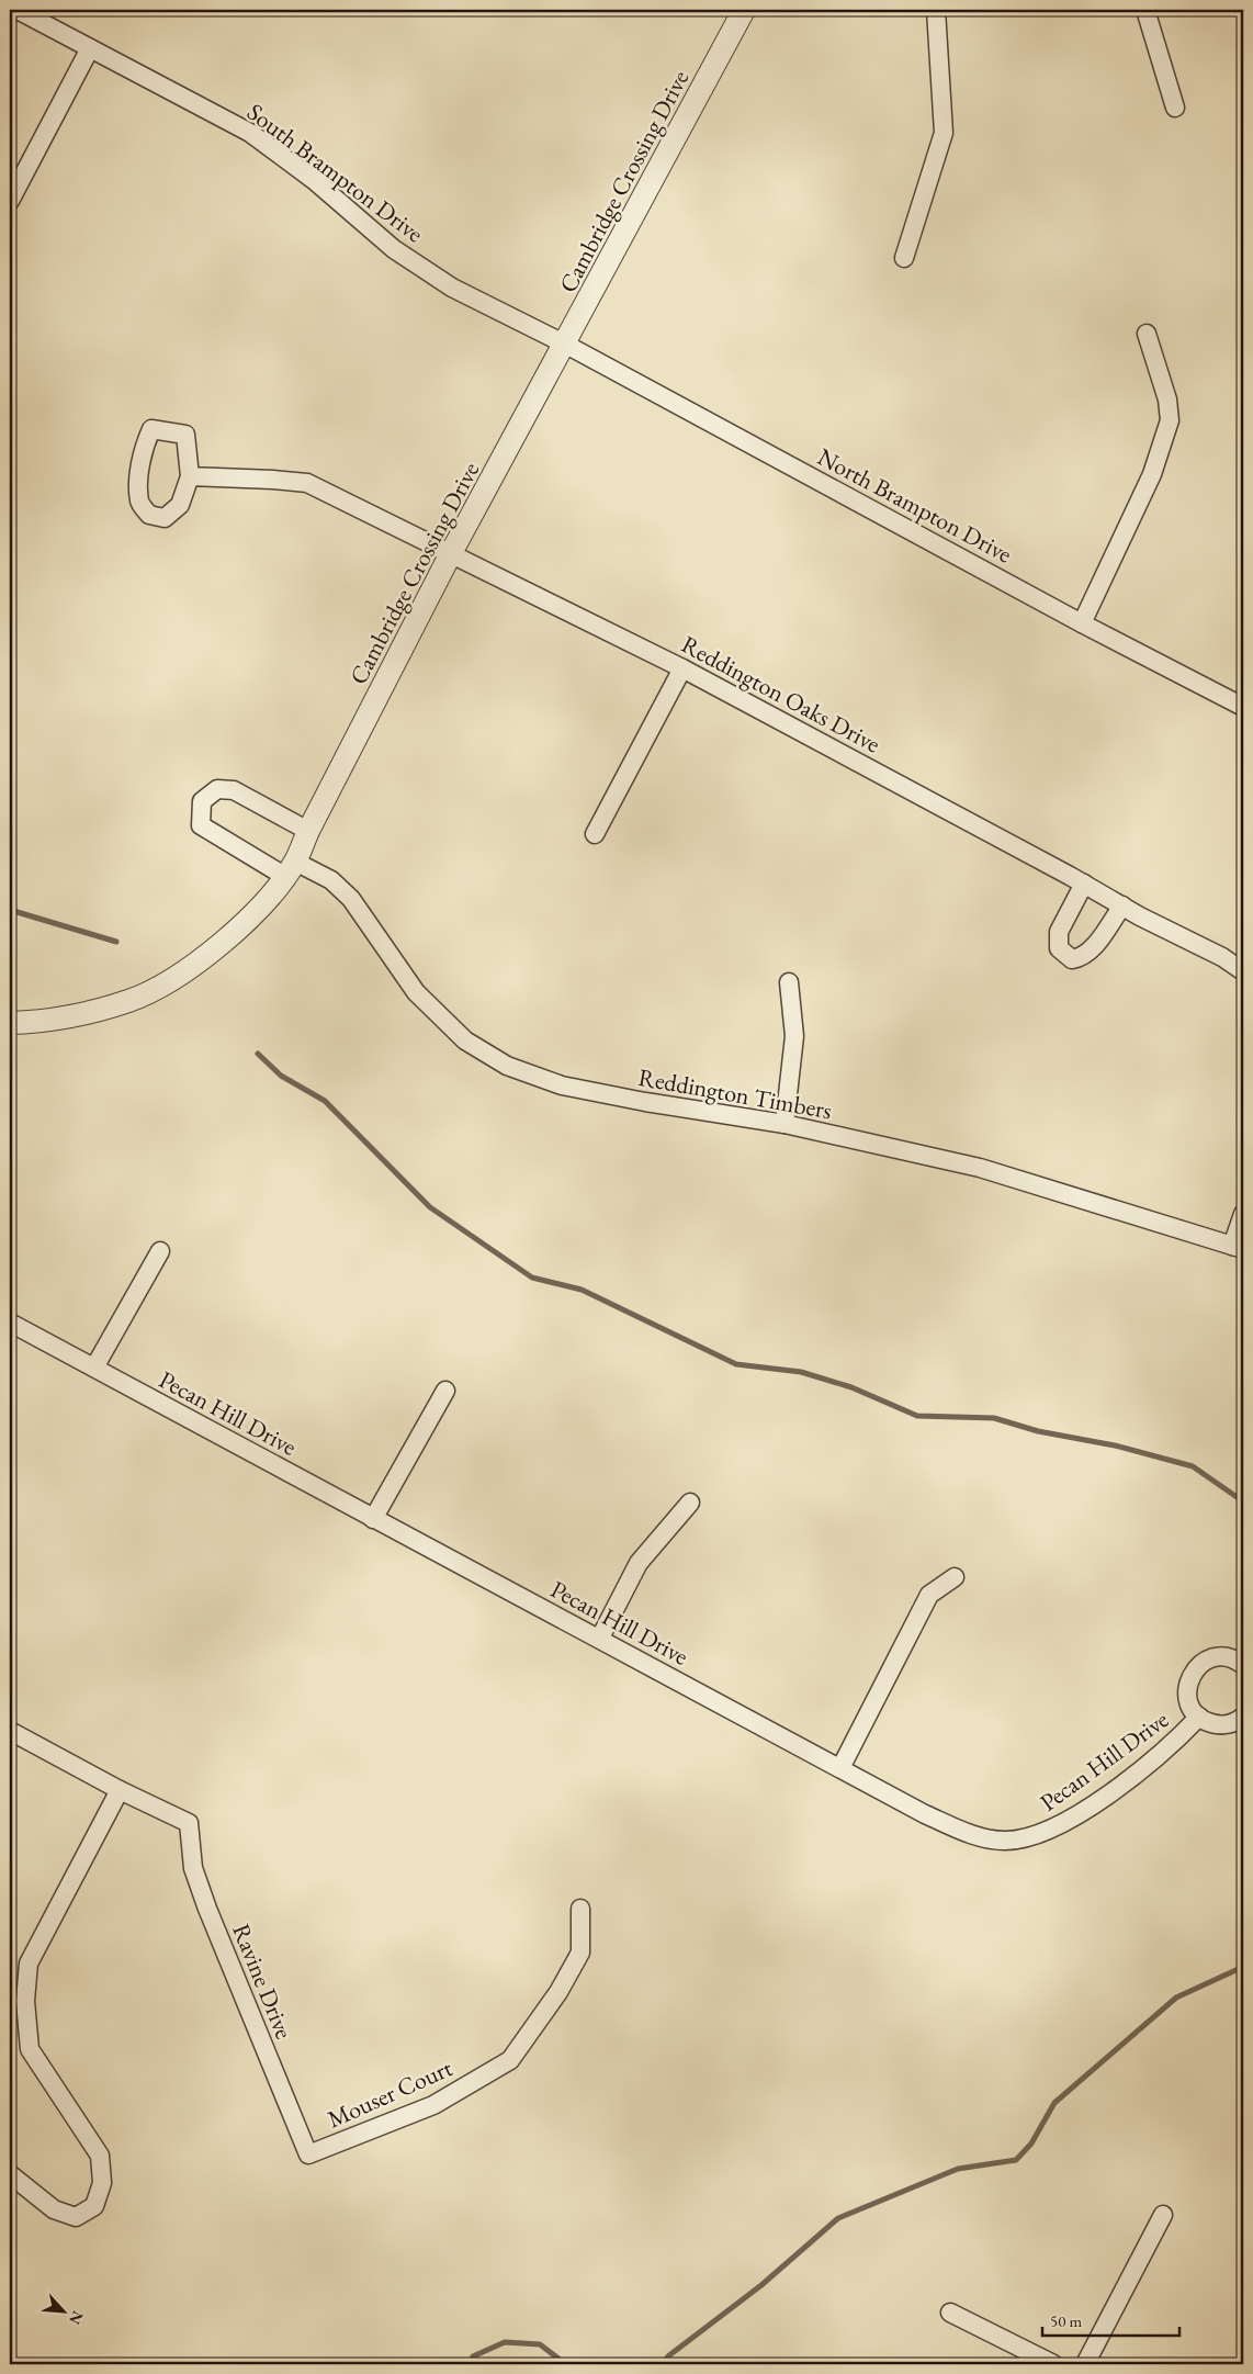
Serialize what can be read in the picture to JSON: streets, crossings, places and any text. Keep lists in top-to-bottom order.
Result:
{
  "streets": {
    "street": [
      "South Brampton Drive",
      "Cambridge Crossing Drive",
      "North Brampton Drive",
      "Reddington Oaks Drive",
      "Reddington Timbers",
      "Pecan Hill Drive",
      "Ravine Drive",
      "Mouser Court"
    ]
  },
  "crossings": [
    ["South Brampton Drive", "Cambridge Crossing Drive"],
    ["South Brampton Drive", "North Brampton Drive"],
    ["Cambridge Crossing Drive", "North Brampton Drive"],
    ["Cambridge Crossing Drive", "Reddington Oaks Drive"],
    ["Cambridge Crossing Drive", "Reddington Timbers"],
    ["Ravine Drive", "Mouser Court"]
  ],
  "scale_bar": "50 m",
  "north": "bottom right"
}
